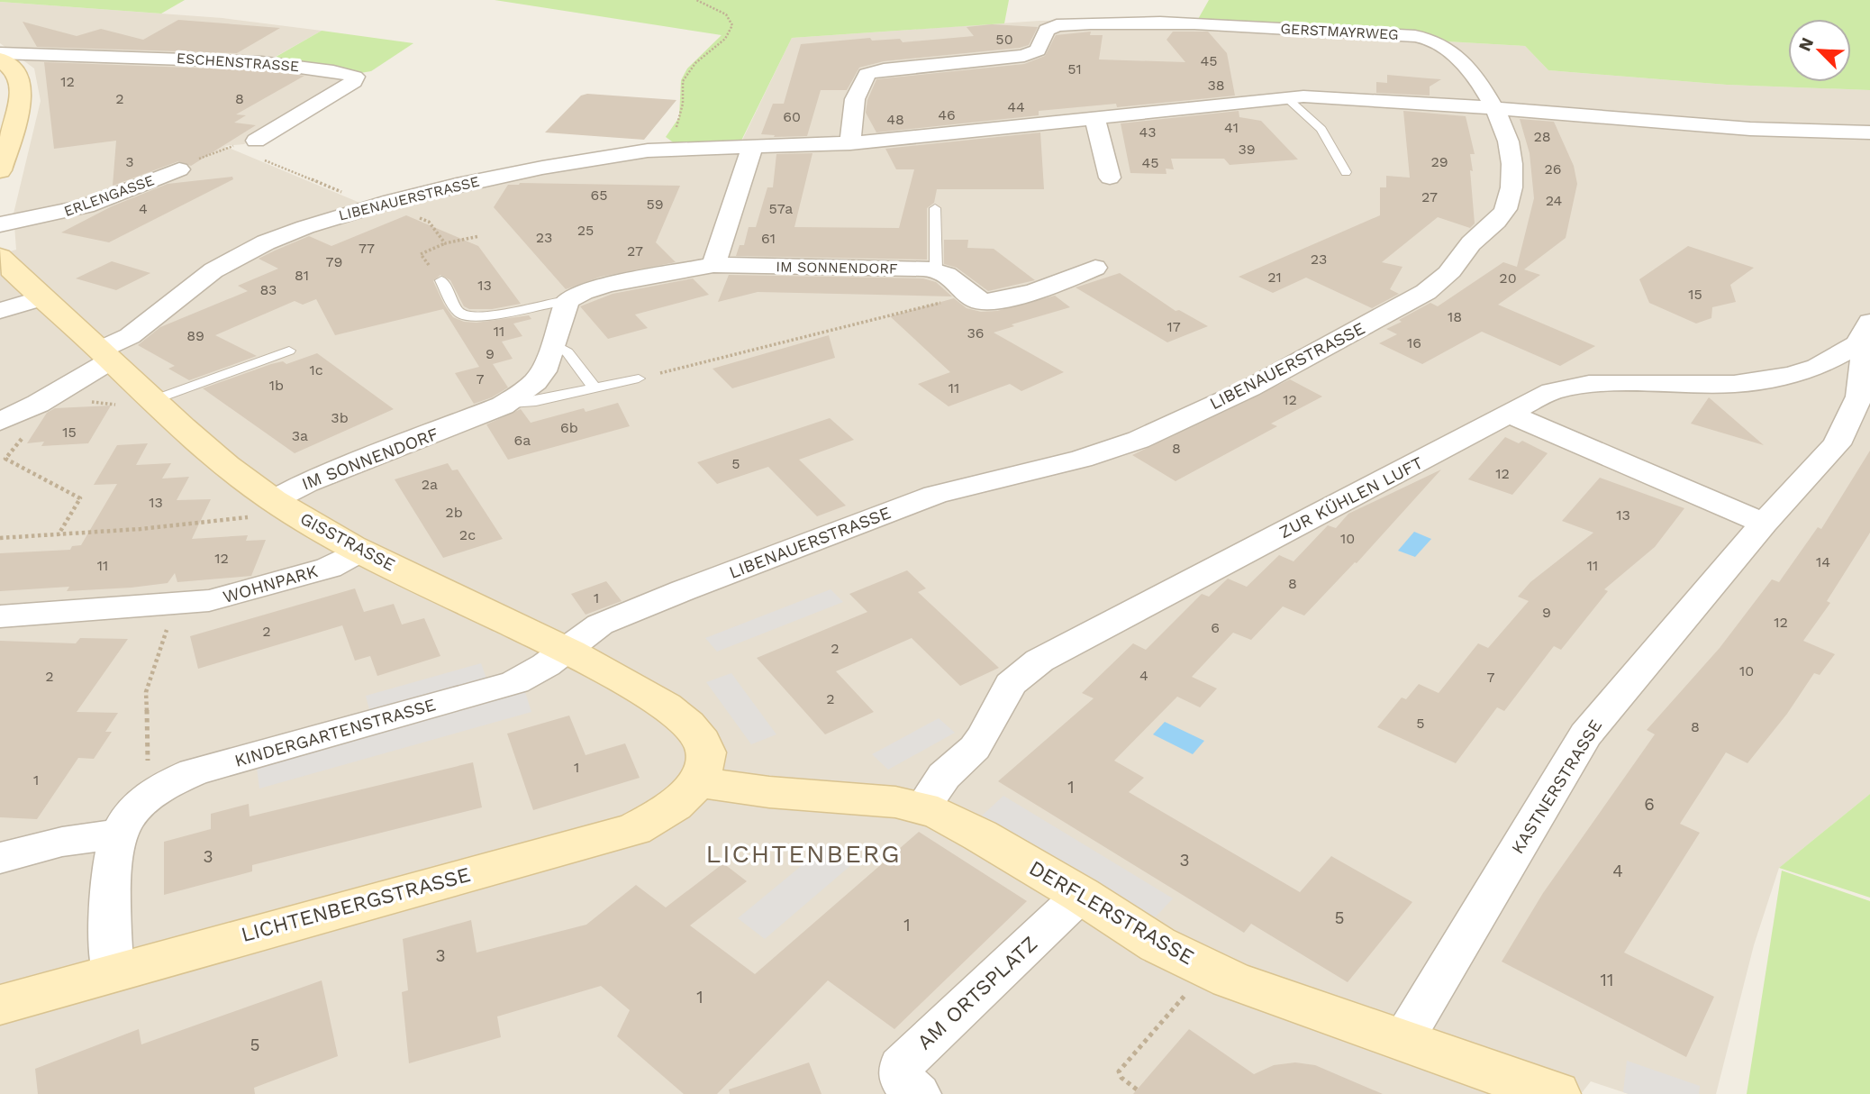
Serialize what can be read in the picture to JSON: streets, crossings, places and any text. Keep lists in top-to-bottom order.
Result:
{
  "streets": {
    "street": [
      "GERSTMAYRWEG",
      "ESCHENSTRASSE",
      "ERLENGASSE",
      "LIBENAUERSTRASSE",
      "IM SONNENDORF",
      "ZUR KÜHLEN LUFT",
      "GISSTRASSE",
      "WOHNPARK",
      "KINDERGARTENSTRASSE",
      "KASTNERSTRASSE",
      "LICHTENBERGSTRASSE",
      "DERFLERSTRASSE",
      "AM ORTSPLATZ"
    ]
  },
  "crossings": [
    ["GERSTMAYRWEG", "LIBENAUERSTRASSE"],
    ["LIBENAUERSTRASSE", "GISSTRASSE"],
    ["LIBENAUERSTRASSE", "KINDERGARTENSTRASSE"],
    ["IM SONNENDORF", "GISSTRASSE"],
    ["ZUR KÜHLEN LUFT", "KASTNERSTRASSE"],
    ["ZUR KÜHLEN LUFT", "DERFLERSTRASSE"],
    ["GISSTRASSE", "WOHNPARK"],
    ["GISSTRASSE", "KINDERGARTENSTRASSE"],
    ["GISSTRASSE", "LICHTENBERGSTRASSE"],
    ["GISSTRASSE", "DERFLERSTRASSE"],
    ["KINDERGARTENSTRASSE", "LICHTENBERGSTRASSE"],
    ["KASTNERSTRASSE", "DERFLERSTRASSE"],
    ["LICHTENBERGSTRASSE", "DERFLERSTRASSE"],
    ["DERFLERSTRASSE", "AM ORTSPLATZ"]
  ],
  "districts": ["LICHTENBERG"],
  "house_numbers": [
    "50",
    "45",
    "51",
    "12",
    "38",
    "2",
    "8",
    "44",
    "46",
    "60",
    "48",
    "41",
    "43",
    "28",
    "39",
    "3",
    "29",
    "45",
    "26",
    "65",
    "27",
    "24",
    "59",
    "4",
    "57a",
    "25",
    "23",
    "61",
    "77",
    "27",
    "23",
    "79",
    "81",
    "21",
    "20",
    "13",
    "83",
    "15",
    "18",
    "17",
    "11",
    "36",
    "89",
    "16",
    "9",
    "1c",
    "7",
    "1b",
    "11",
    "12",
    "3b",
    "6b",
    "15",
    "3a",
    "6a",
    "8",
    "5",
    "12",
    "2a",
    "13",
    "2b",
    "13",
    "2c",
    "10",
    "12",
    "14",
    "11",
    "11",
    "8",
    "1",
    "9",
    "12",
    "6",
    "2",
    "2",
    "10",
    "4",
    "2",
    "7",
    "2",
    "5",
    "8",
    "1",
    "1",
    "1",
    "6",
    "3",
    "3",
    "4",
    "5",
    "1",
    "3",
    "11",
    "1",
    "5"
  ],
  "north": "top left"
}
